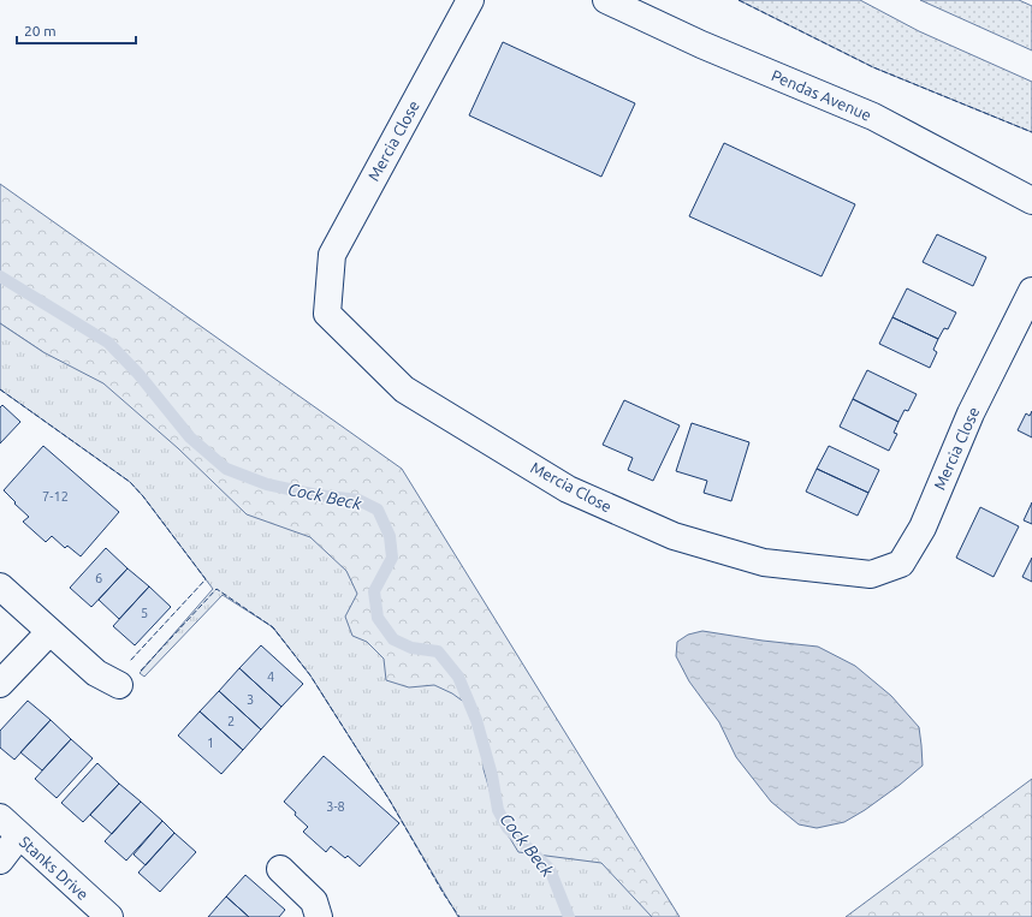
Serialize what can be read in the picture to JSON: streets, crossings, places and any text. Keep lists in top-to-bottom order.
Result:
{
  "streets": {
    "street": ["Pendas Avenue", "Mercia Close", "Stanks Drive"]
  },
  "water": ["Cock Beck"],
  "house_numbers": [
    "7-12",
    "6",
    "5",
    "4",
    "3",
    "2",
    "1",
    "3-8"
  ],
  "scale_bar": "20 m"
}
